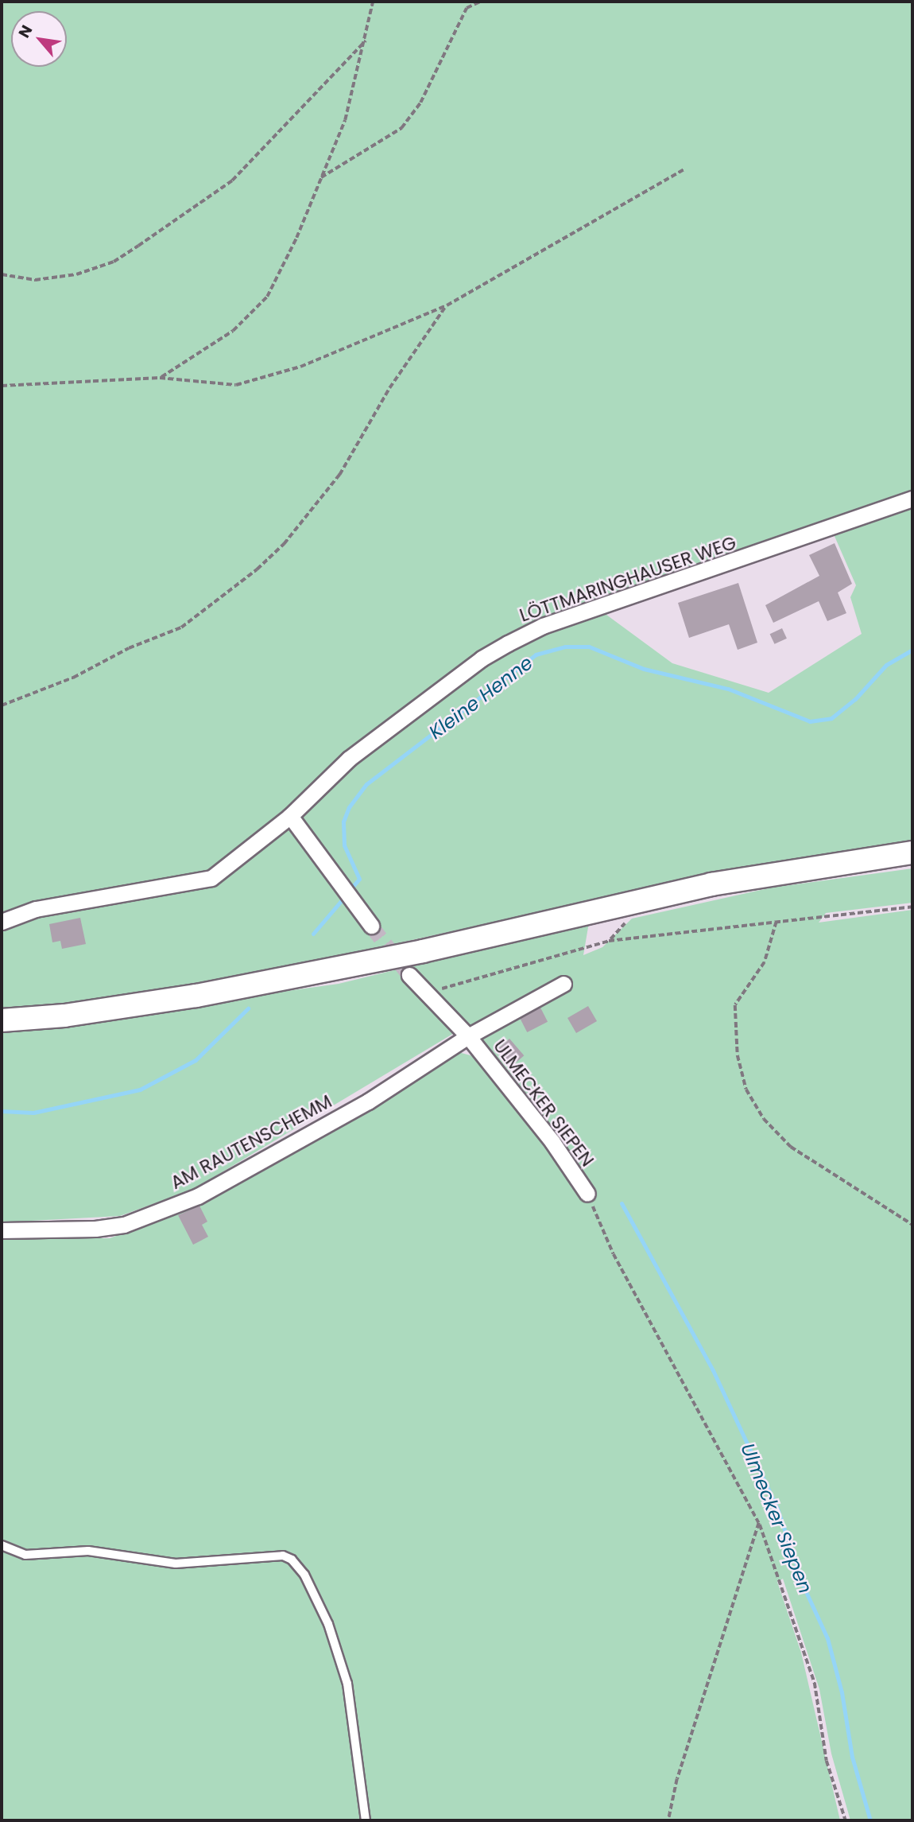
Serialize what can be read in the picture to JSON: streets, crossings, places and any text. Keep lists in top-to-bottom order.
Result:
{
  "streets": {
    "street": ["LÖTTMARINGHAUSER WEG", "ULMECKER SIEPEN", "AM RAUTENSCHEMM"]
  },
  "crossings": [
    ["ULMECKER SIEPEN", "AM RAUTENSCHEMM"]
  ],
  "water": ["Kleine Henne", "Ulmecker Siepen"],
  "north": "top left"
}
